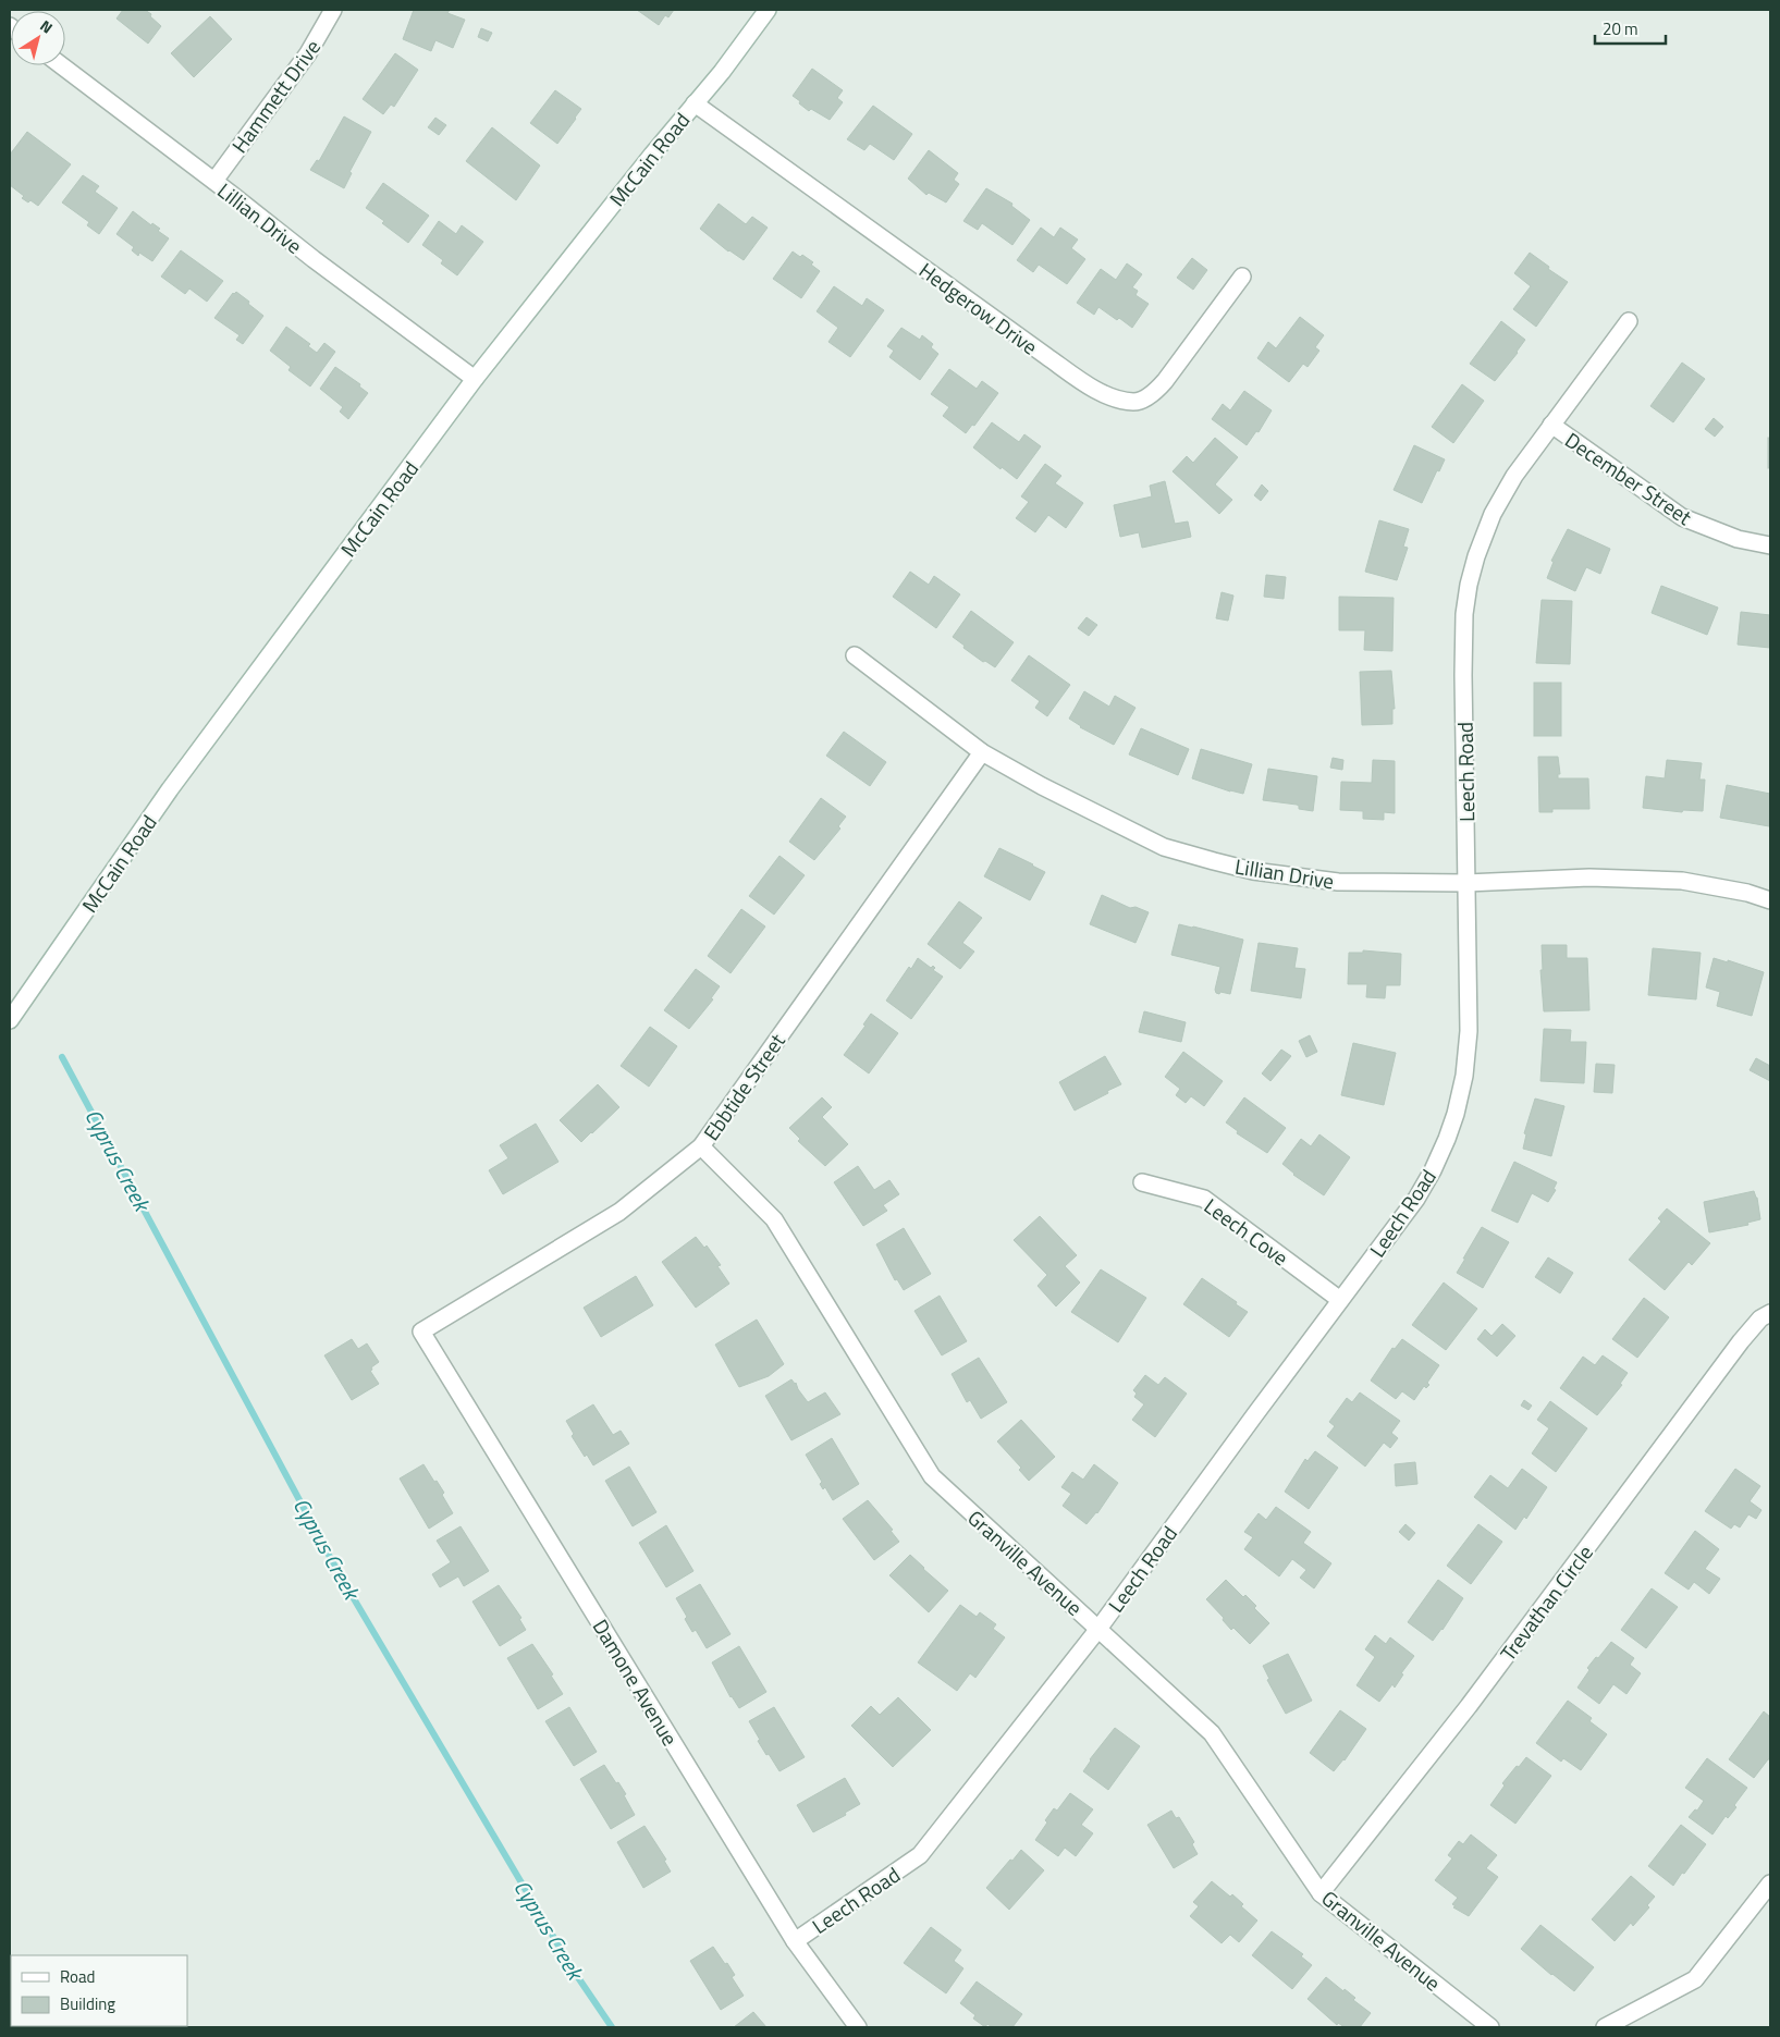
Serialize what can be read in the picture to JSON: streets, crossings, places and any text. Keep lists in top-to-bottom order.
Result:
{
  "streets": {
    "street": [
      "Hammett Drive",
      "McCain Road",
      "Lillian Drive",
      "Hedgerow Drive",
      "December Street",
      "Leech Road",
      "Ebbtide Street",
      "Leech Cove",
      "Granville Avenue",
      "Trevathan Circle",
      "Damone Avenue"
    ]
  },
  "crossings": [
    ["Hammett Drive", "Lillian Drive"],
    ["McCain Road", "Lillian Drive"],
    ["McCain Road", "Hedgerow Drive"],
    ["Lillian Drive", "Leech Road"],
    ["Lillian Drive", "Ebbtide Street"],
    ["December Street", "Leech Road"],
    ["Leech Road", "Leech Cove"],
    ["Leech Road", "Granville Avenue"],
    ["Leech Road", "Damone Avenue"],
    ["Ebbtide Street", "Granville Avenue"],
    ["Ebbtide Street", "Damone Avenue"],
    ["Granville Avenue", "Trevathan Circle"]
  ],
  "water": ["Cyprus Creek"],
  "legend": ["Road", "Building"],
  "scale_bar": "20 m",
  "north": "top right"
}
